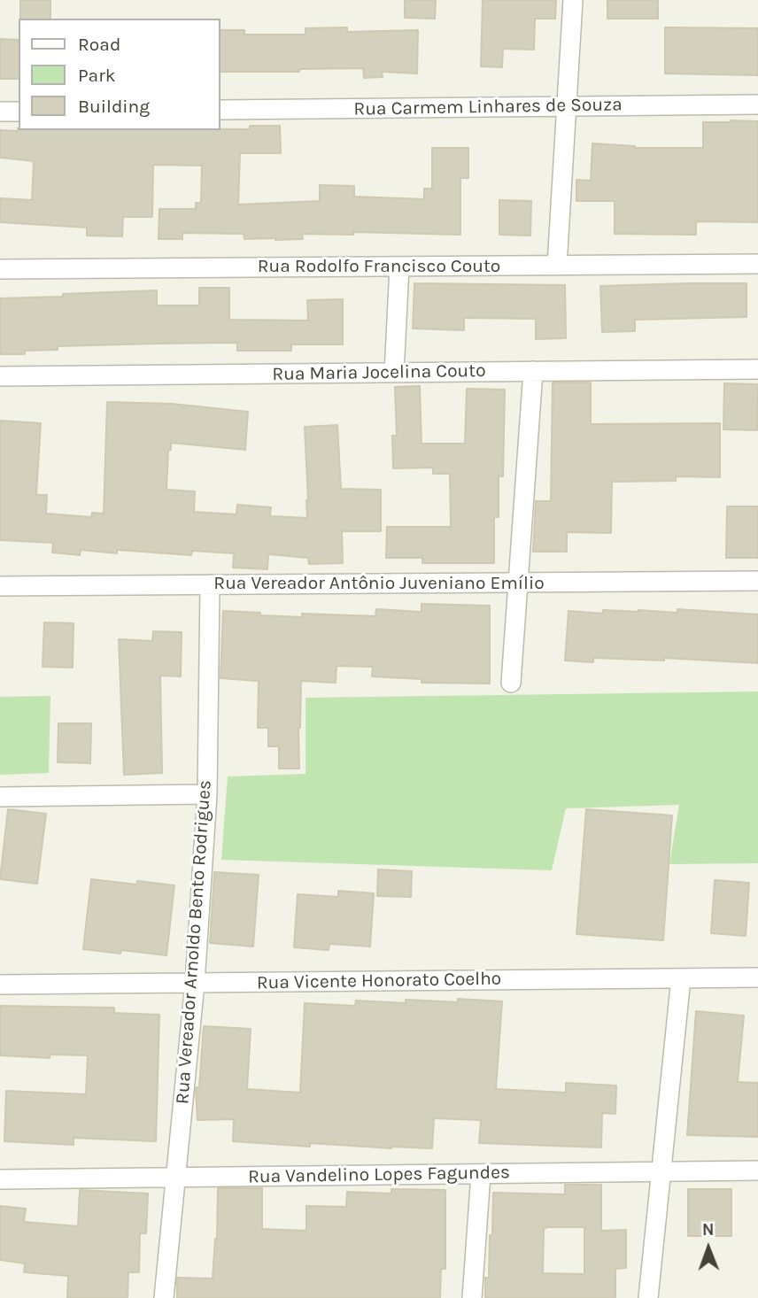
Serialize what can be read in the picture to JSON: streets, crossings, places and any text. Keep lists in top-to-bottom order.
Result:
{
  "streets": {
    "street": [
      "Rua Carmem Linhares de Souza",
      "Rua Rodolfo Francisco Couto",
      "Rua Maria Jocelina Couto",
      "Rua Vereador Antônio Juveniano Emílio",
      "Rua Vereador Arnoldo Bento Rodrigues",
      "Rua Vicente Honorato Coelho",
      "Rua Vandelino Lopes Fagundes"
    ]
  },
  "crossings": [
    ["Rua Vereador Antônio Juveniano Emílio", "Rua Vereador Arnoldo Bento Rodrigues"],
    ["Rua Vereador Arnoldo Bento Rodrigues", "Rua Vicente Honorato Coelho"],
    ["Rua Vereador Arnoldo Bento Rodrigues", "Rua Vandelino Lopes Fagundes"]
  ],
  "legend": ["Road", "Park", "Building"],
  "north": "top"
}
